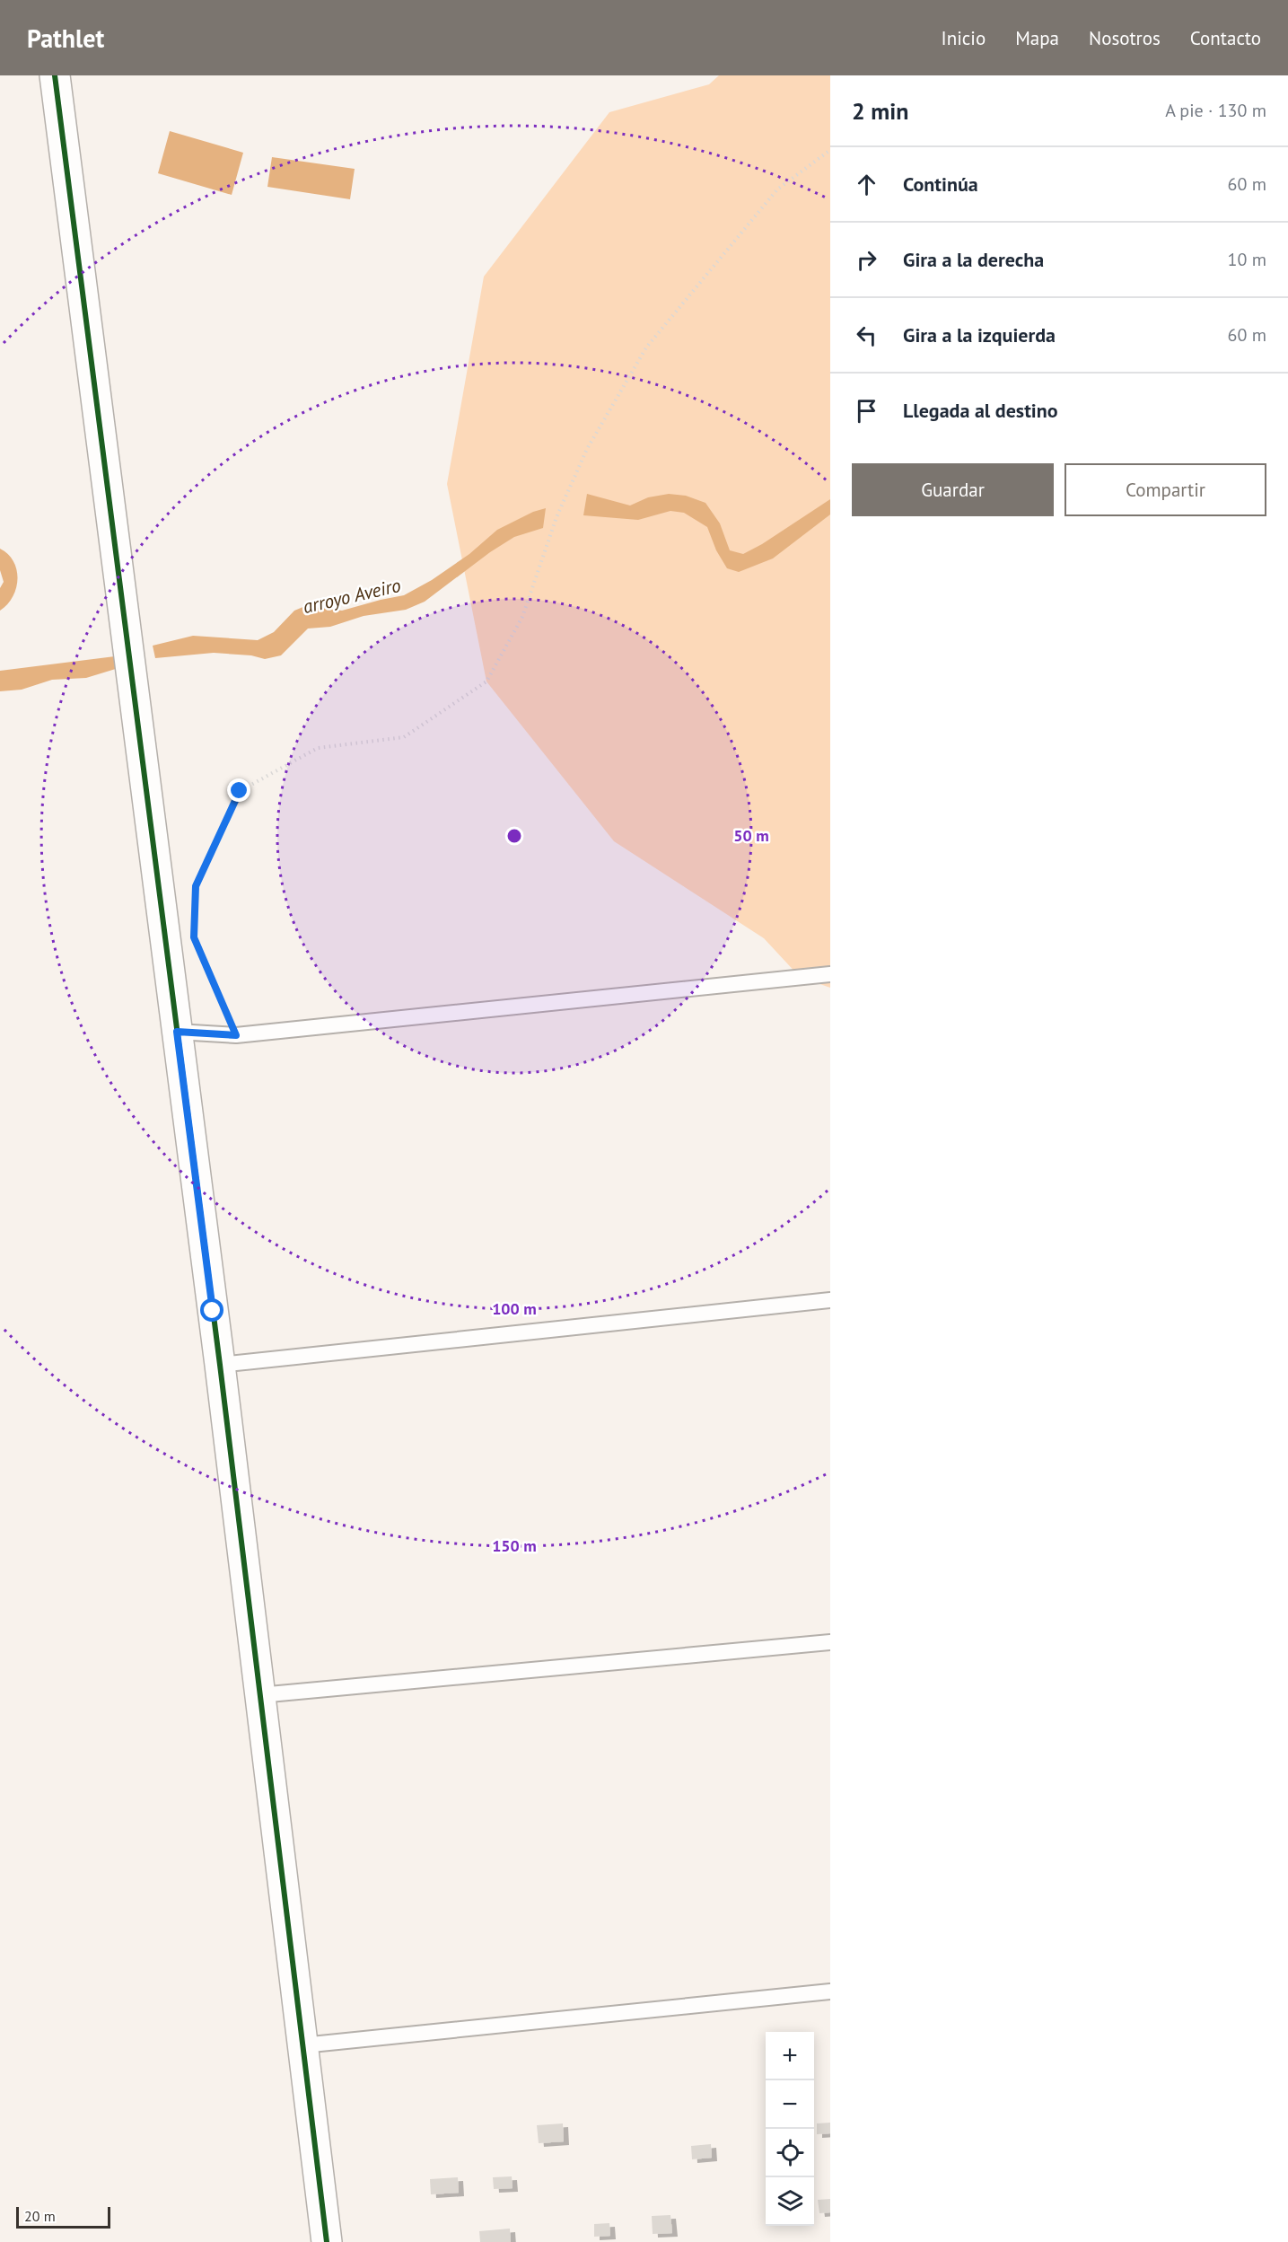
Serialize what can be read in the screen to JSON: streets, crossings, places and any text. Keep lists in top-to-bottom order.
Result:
{
  "water": ["arroyo Aveiro"],
  "scale_bar": "20 m",
  "page": {
    "header": "Pathlet",
    "nav": [
      "Inicio",
      "Mapa",
      "Nosotros",
      "Contacto"
    ],
    "heading": ["2 min", "A pie · 130 m"],
    "list": [
      ["Continúa", "60 m"],
      ["Gira a la derecha", "10 m"],
      ["Gira a la izquierda", "60 m"],
      "Llegada al destino"
    ],
    "buttons": ["Guardar", "Compartir"],
    "map_buttons": ["+", "−"],
    "scale": "20 m"
  },
  "rings": ["50 m", "100 m", "150 m"]
}
